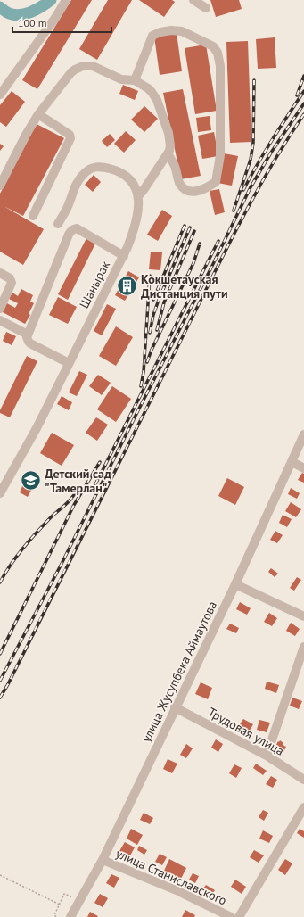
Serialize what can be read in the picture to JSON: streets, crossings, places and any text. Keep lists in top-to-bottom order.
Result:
{
  "streets": {
    "street": [
      "Шанырак",
      "улица Жусупбека Аймаутова",
      "Трудовая улица",
      "улица Станиславского"
    ]
  },
  "crossings": [
    ["улица Жусупбека Аймаутова", "Трудовая улица"],
    ["улица Жусупбека Аймаутова", "улица Станиславского"]
  ],
  "places": {
    "building": ["Кокшетауская Дистанция пути"],
    "school or university": ["Детский сад \"Тамерлан\""]
  },
  "scale_bar": "100 m"
}
